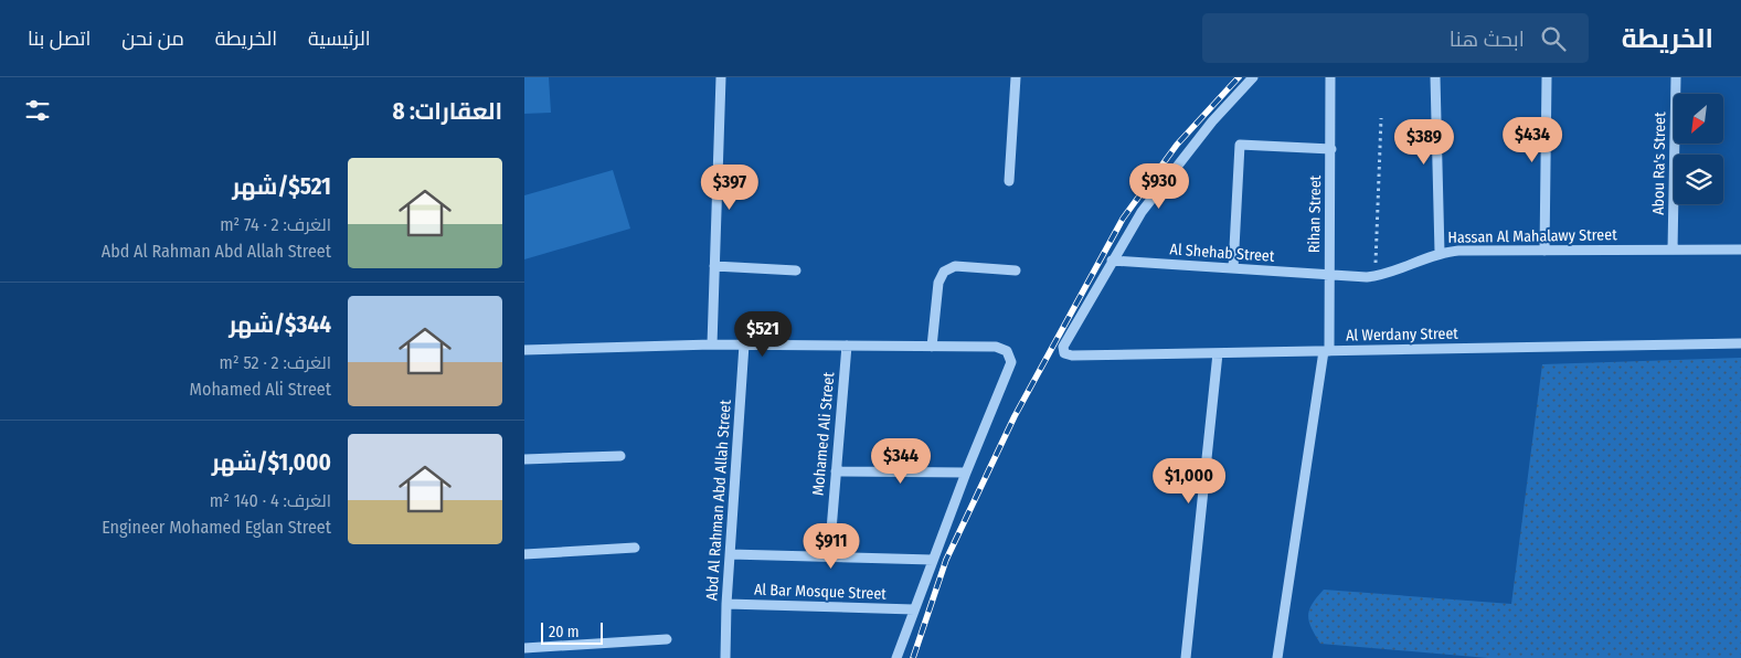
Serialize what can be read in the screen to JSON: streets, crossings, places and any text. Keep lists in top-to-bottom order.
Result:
{
  "streets": {
    "street": [
      "Abou Ra's Street",
      "Rihan Street",
      "Hassan Al Mahalawy Street",
      "Al Shehab Street",
      "Al Werdany Street",
      "Mohamed Ali Street",
      "Abd Al Rahman Abd Allah Street",
      "Al Bar Mosque Street"
    ]
  },
  "crossings": [
    ["Abou Ra's Street", "Hassan Al Mahalawy Street"],
    ["Rihan Street", "Hassan Al Mahalawy Street"],
    ["Rihan Street", "Al Shehab Street"],
    ["Rihan Street", "Al Werdany Street"],
    ["Hassan Al Mahalawy Street", "Al Shehab Street"],
    ["Al Shehab Street", "Al Werdany Street"],
    ["Abd Al Rahman Abd Allah Street", "Al Bar Mosque Street"]
  ],
  "scale_bar": "20 m",
  "north": "bottom left",
  "page": {
    "header": "الخريطة",
    "search": "ابحث هنا",
    "nav": [
      "الرئيسية",
      "الخريطة",
      "من نحن",
      "اتصل بنا"
    ],
    "heading": "العقارات: 8",
    "price": [
      "$434",
      "$389",
      "$930",
      "$397",
      "$521",
      "$344",
      "$1,000",
      "$911"
    ],
    "list": [
      {
        "name": "$521/شهر",
        "note": "الغرف: 2 · 74 m² · Abd Al Rahman Abd Allah Street"
      },
      {
        "name": "$344/شهر",
        "note": "الغرف: 2 · 52 m² · Mohamed Ali Street"
      },
      {
        "name": "$1,000/شهر",
        "note": "الغرف: 4 · 140 m² · Engineer Mohamed Eglan Street"
      }
    ],
    "scale": "20 m"
  }
}
